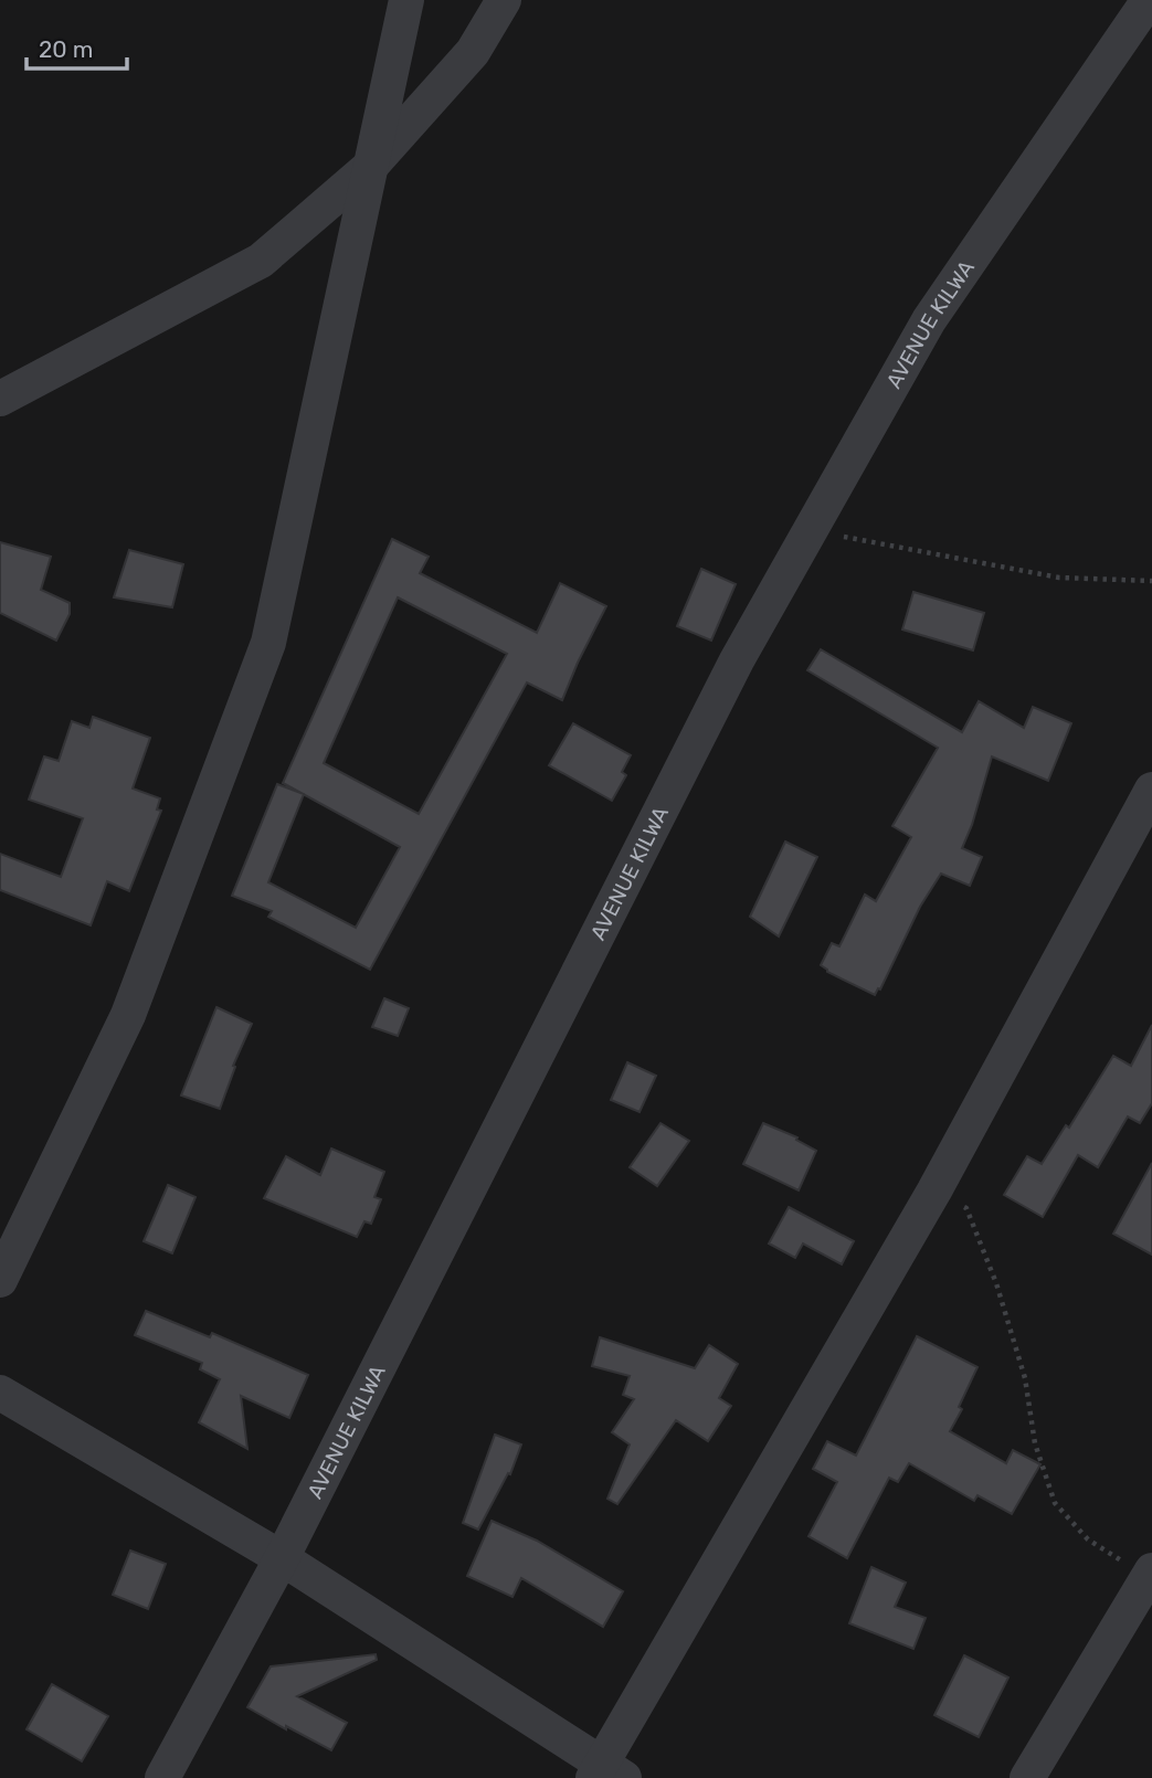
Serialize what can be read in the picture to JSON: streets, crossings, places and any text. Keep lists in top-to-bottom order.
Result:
{
  "streets": {
    "street": ["AVENUE KILWA"]
  },
  "scale_bar": "20 m"
}
